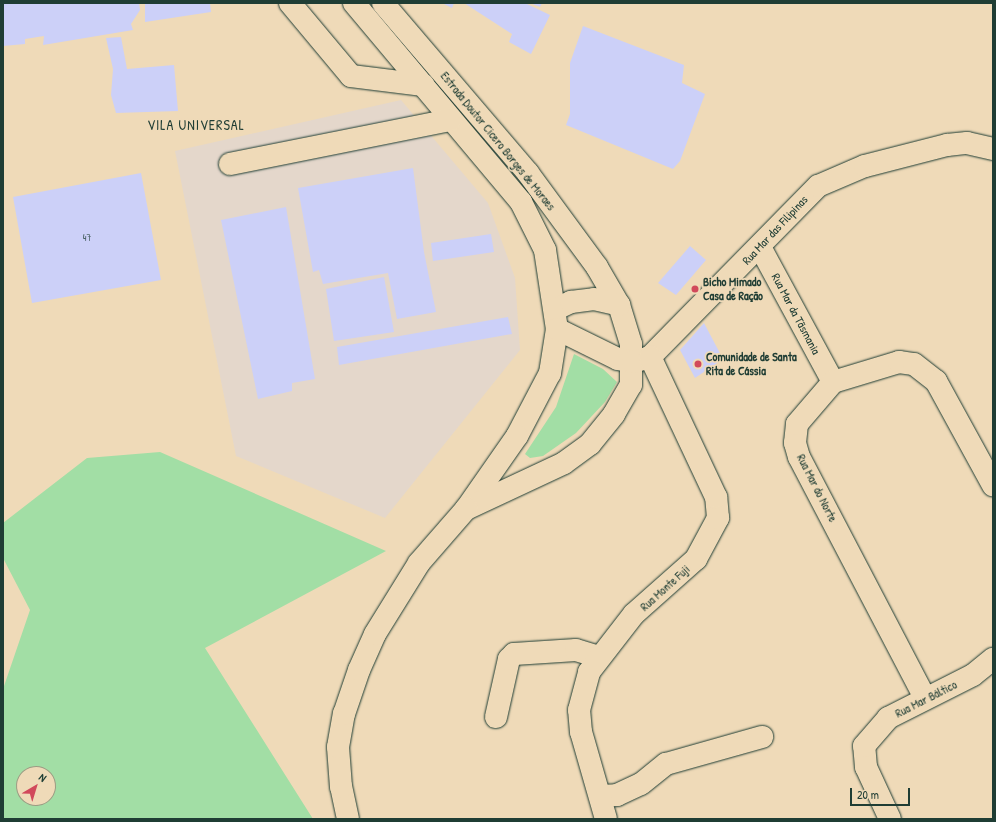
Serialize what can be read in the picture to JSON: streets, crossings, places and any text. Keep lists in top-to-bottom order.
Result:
{
  "streets": {
    "street": [
      "Estrada Doutor Cicero Borges de Moraes",
      "Rua Mar das Filipinas",
      "Rua Mar da Tãsmania",
      "Rua Mar do Norte",
      "Rua Monte Fuji",
      "Rua Mar Báltico"
    ]
  },
  "crossings": [
    ["Estrada Doutor Cicero Borges de Moraes", "Rua Mar das Filipinas"],
    ["Estrada Doutor Cicero Borges de Moraes", "Rua Monte Fuji"],
    ["Rua Mar das Filipinas", "Rua Mar da Tãsmania"],
    ["Rua Mar das Filipinas", "Rua Monte Fuji"],
    ["Rua Mar da Tãsmania", "Rua Mar do Norte"],
    ["Rua Mar do Norte", "Rua Mar Báltico"]
  ],
  "districts": ["VILA UNIVERSAL"],
  "places": ["Bicho Mimado Casa de Ração", "Comunidade de Santa Rita de Cássia"],
  "house_numbers": ["47"],
  "scale_bar": "20 m",
  "north": "top right"
}
